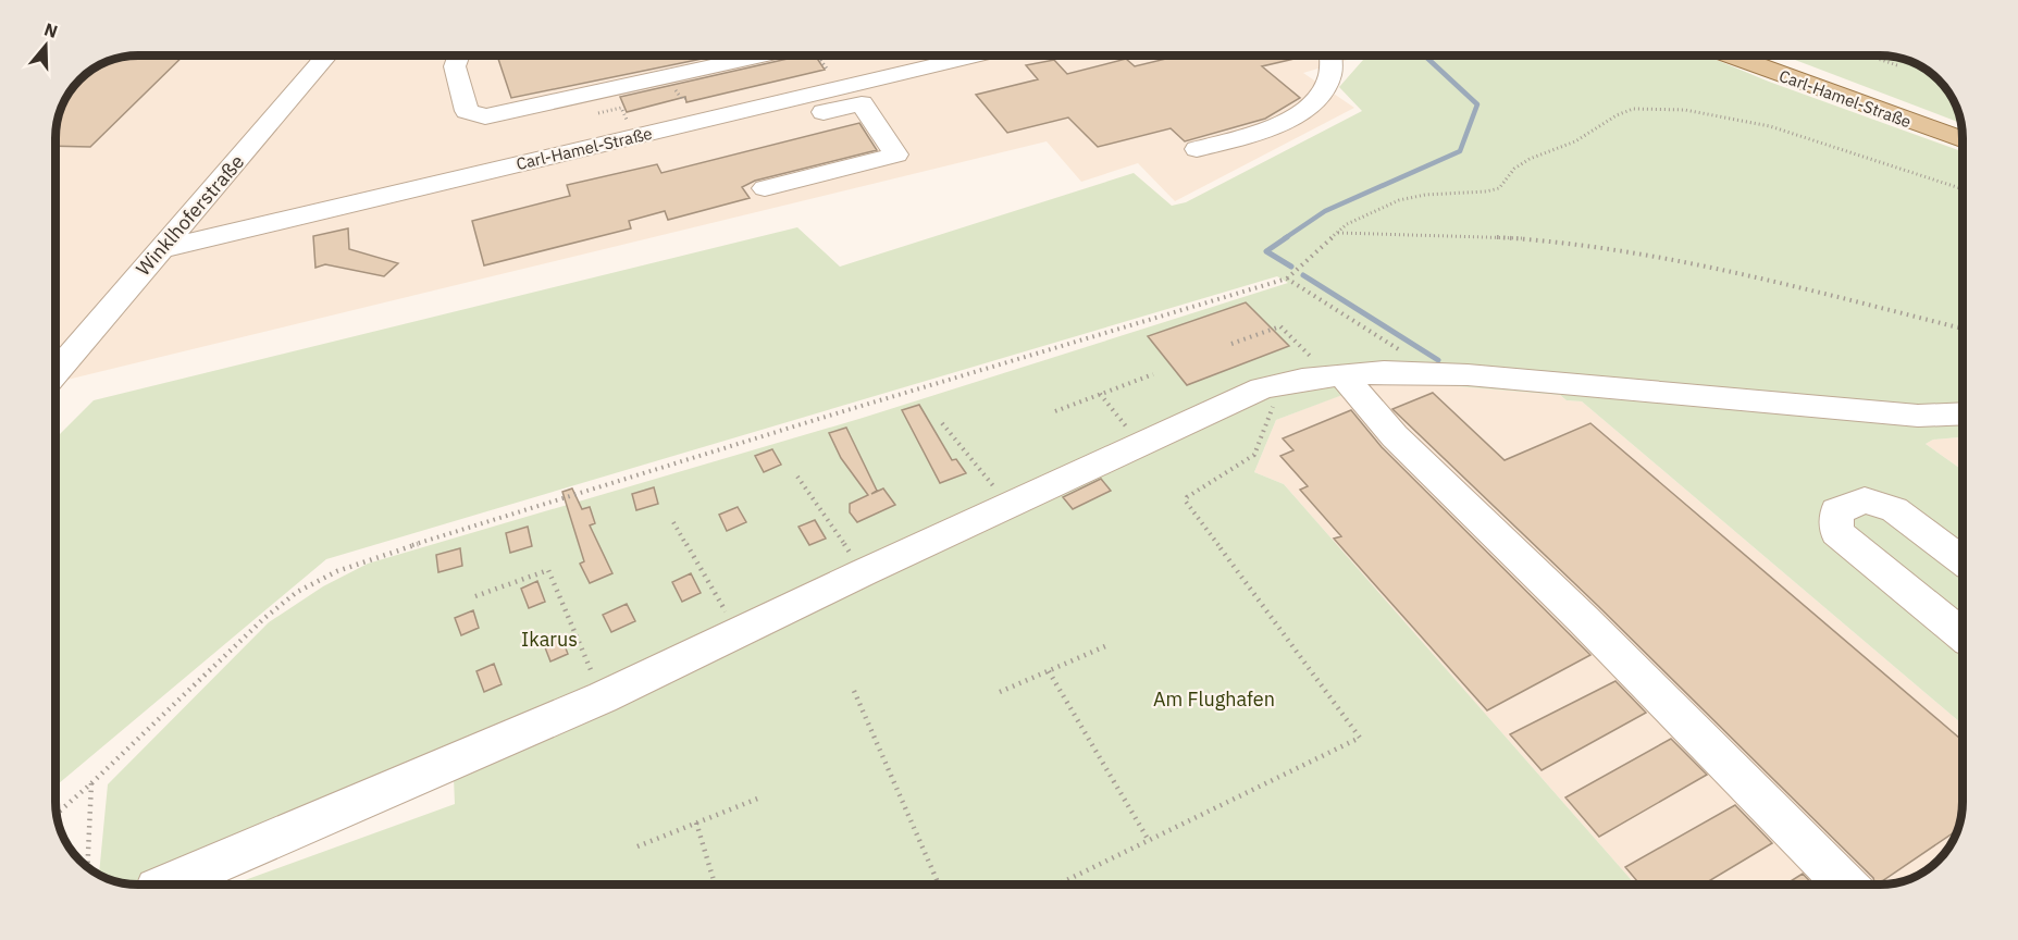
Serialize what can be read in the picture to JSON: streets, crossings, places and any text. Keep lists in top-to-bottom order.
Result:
{
  "streets": {
    "main road": ["Carl-Hamel-Straße"],
    "street": ["Winklhoferstraße"]
  },
  "parks": ["Ikarus", "Am Flughafen"],
  "north": "top"
}
